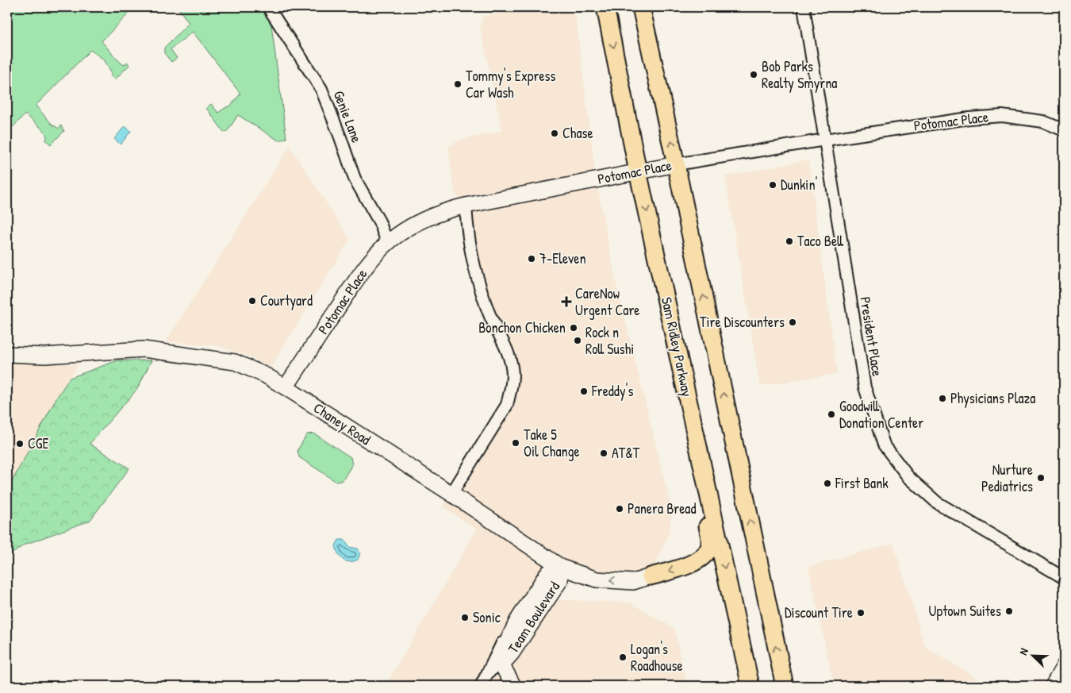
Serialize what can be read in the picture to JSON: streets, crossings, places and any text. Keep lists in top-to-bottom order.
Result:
{
  "streets": {
    "main road": ["Sam Ridley Parkway"],
    "street": [
      "Genie Lane",
      "Potomac Place",
      "President Place",
      "Chaney Road",
      "Team Boulevard"
    ]
  },
  "crossings": [
    ["Genie Lane", "Potomac Place"],
    ["Potomac Place", "President Place"],
    ["Potomac Place", "Sam Ridley Parkway"],
    ["Potomac Place", "Chaney Road"],
    ["Chaney Road", "Team Boulevard"]
  ],
  "places": {
    "other": [
      "Bob Parks Realty Smyrna",
      "Tommy's Express Car Wash",
      "Chase",
      "Dunkin'",
      "Taco Bell",
      "7-Eleven",
      "Courtyard",
      "Tire Discounters",
      "Bonchon Chicken",
      "Rock n Roll Sushi",
      "Freddy's",
      "Physicians Plaza",
      "Goodwill Donation Center",
      "Take 5 Oil Change",
      "CGE",
      "AT&T",
      "Nurture Pediatrics",
      "First Bank",
      "Panera Bread",
      "Uptown Suites",
      "Discount Tire",
      "Sonic",
      "Logan's Roadhouse"
    ],
    "health": ["CareNow Urgent Care"]
  },
  "north": "top left"
}
